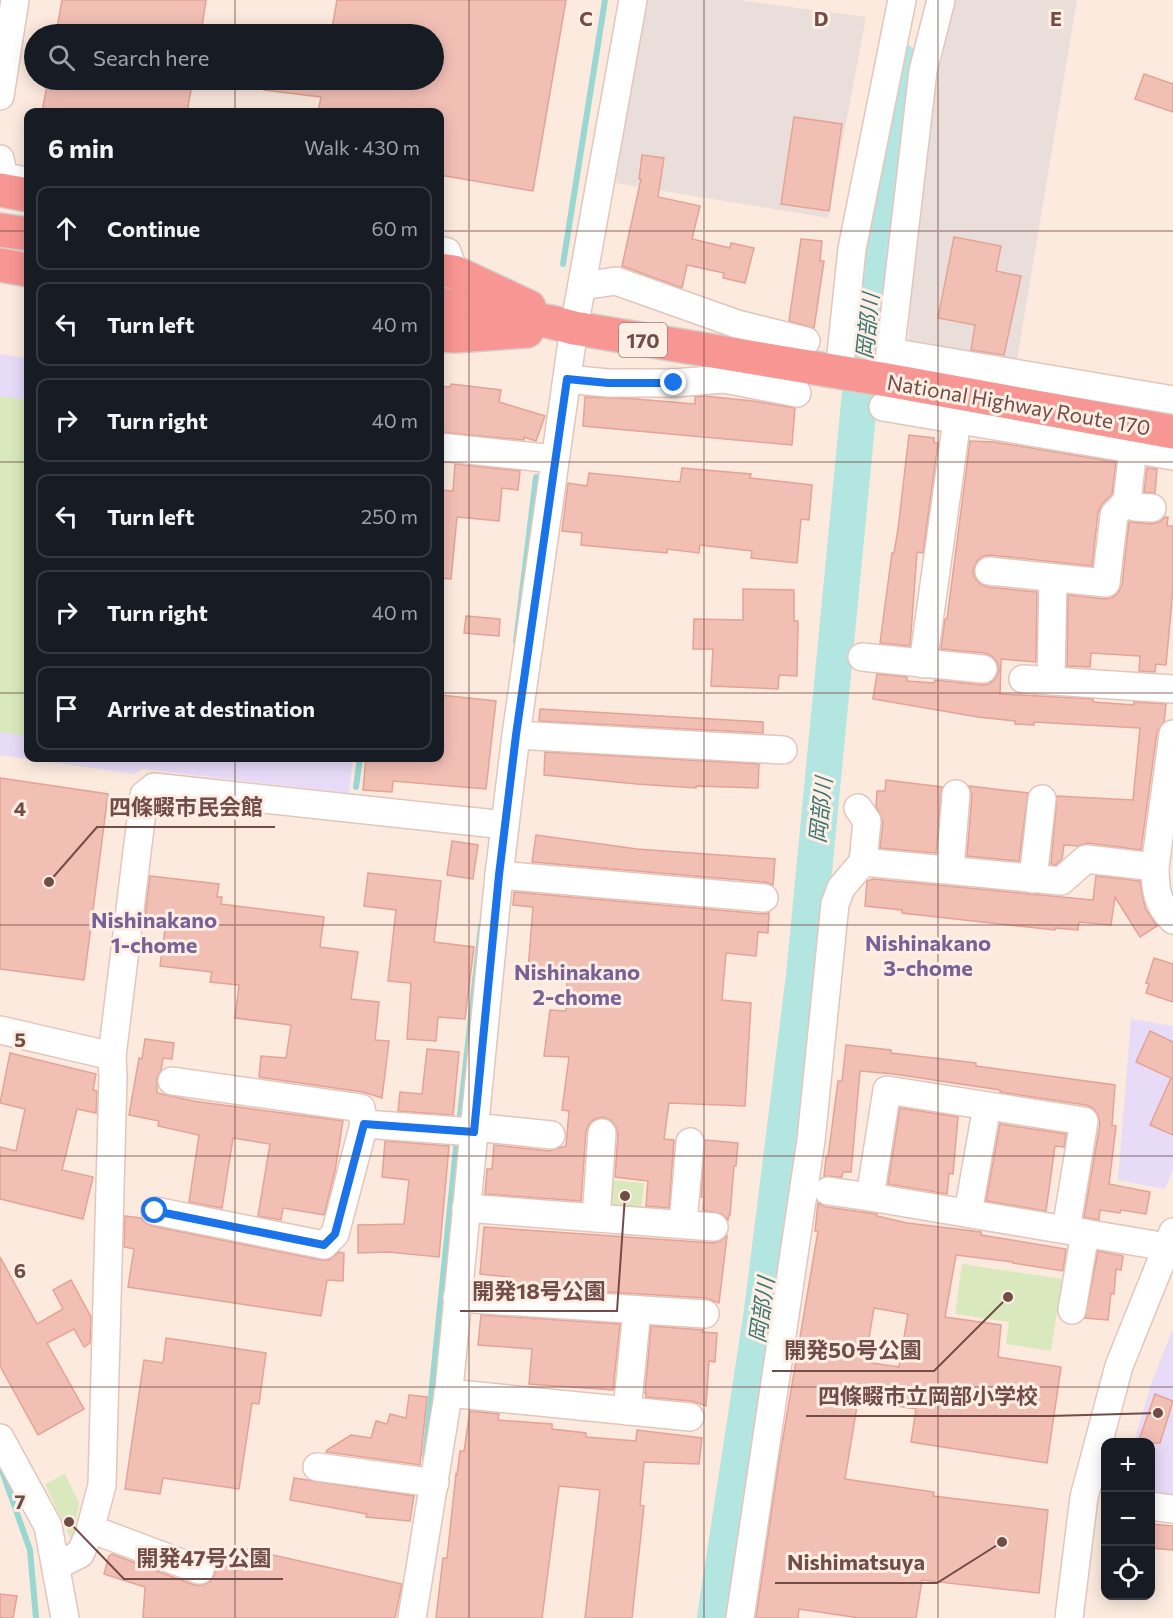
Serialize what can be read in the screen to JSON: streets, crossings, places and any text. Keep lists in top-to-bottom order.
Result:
{
  "streets": {
    "highway": ["170", "National Highway Route 170"]
  },
  "crossings": [
    ["170", "National Highway Route 170"]
  ],
  "districts": ["Nishinakano 1-chome", "Nishinakano 3-chome", "Nishinakano 2-chome"],
  "water": ["岡部川"],
  "places": [
    "四條畷市民会館",
    "開発18号公園",
    "開発50号公園",
    "四條畷市立岡部小学校",
    "開発47号公園",
    "Nishimatsuya"
  ],
  "page": {
    "search": "Search here",
    "heading": ["6 min", "Walk · 430 m"],
    "list": [
      ["Continue", "60 m"],
      ["Turn left", "40 m"],
      ["Turn right", "40 m"],
      ["Turn left", "250 m"],
      ["Turn right", "40 m"],
      "Arrive at destination"
    ],
    "map_buttons": ["+", "−"]
  },
  "grid": {
    "columns": ["C", "D", "E"],
    "rows": [
      "4",
      "5",
      "6",
      "7"
    ]
  }
}
